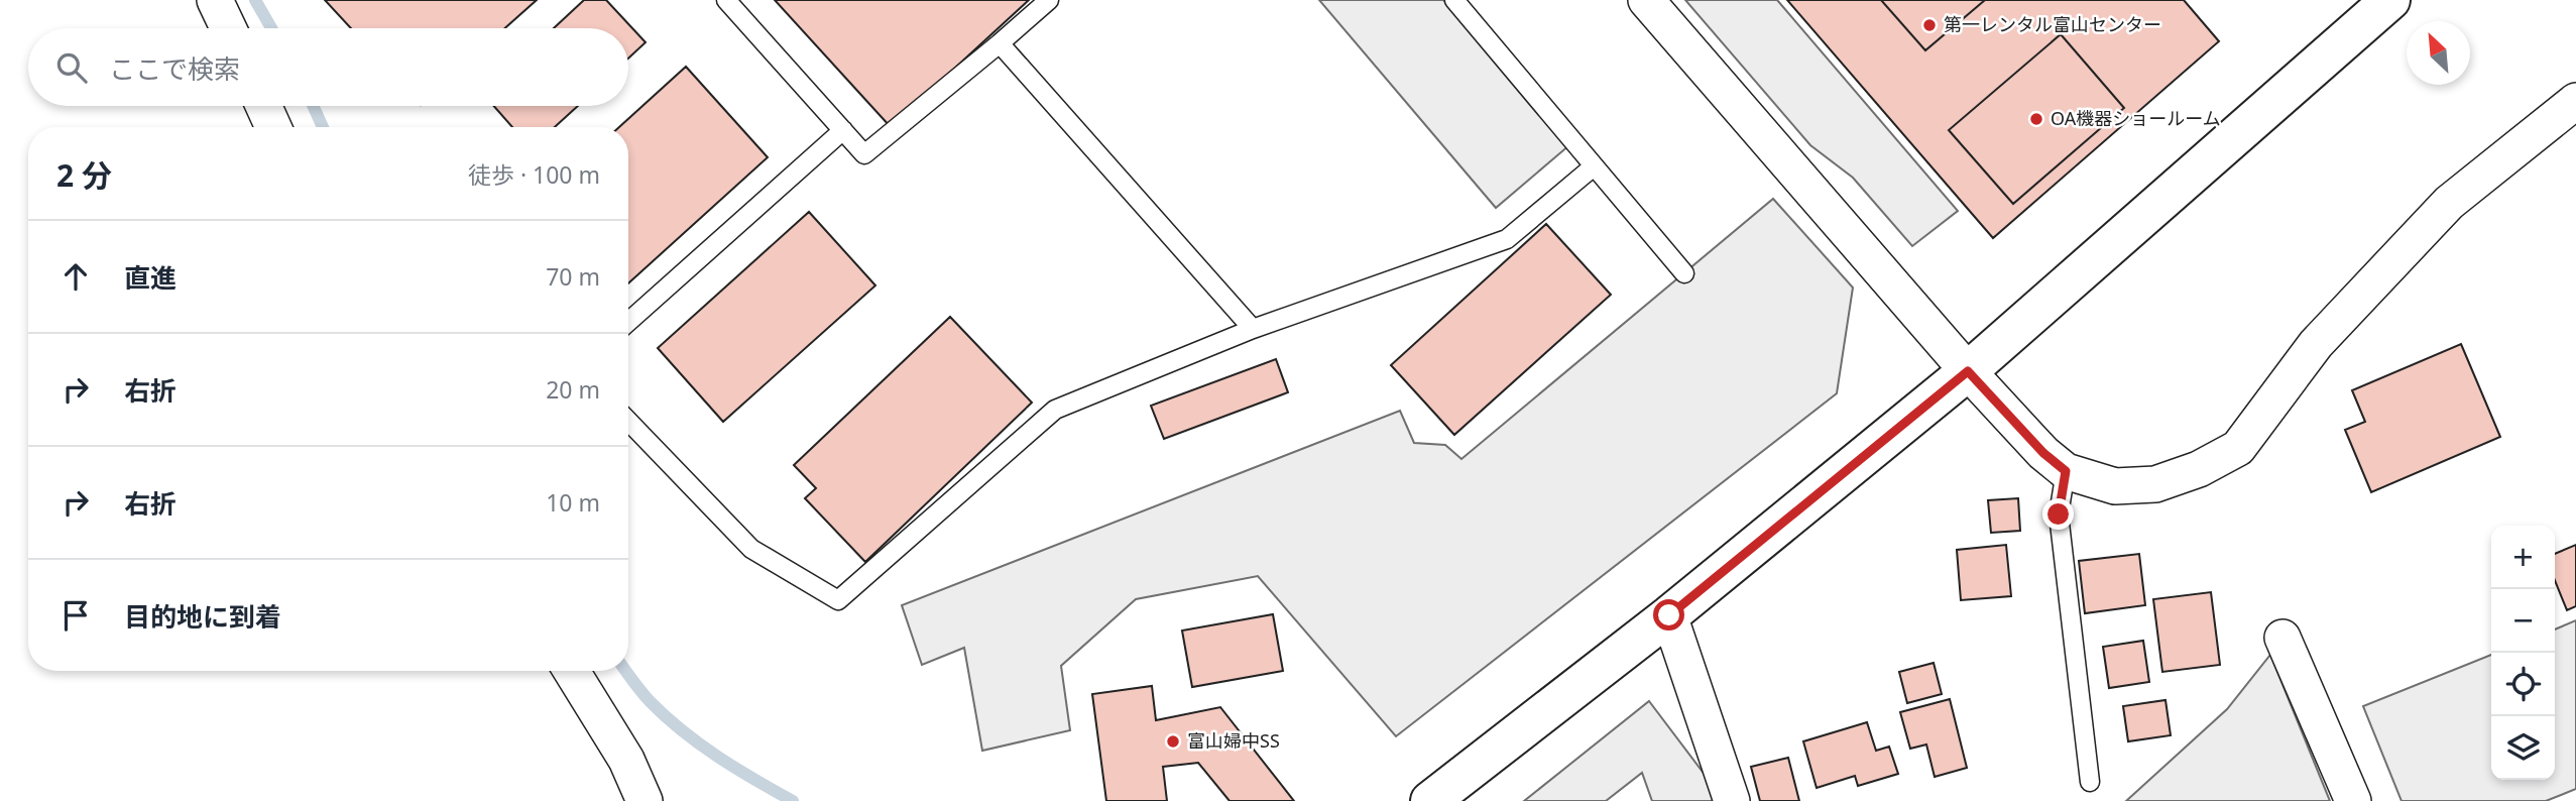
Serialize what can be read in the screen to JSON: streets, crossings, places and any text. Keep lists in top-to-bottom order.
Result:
{
  "places": ["第一レンタル富山センター", "OA機器ショールーム", "富山婦中SS"],
  "north": "top left",
  "page": {
    "search": "ここで検索",
    "heading": ["2 分", "徒歩 · 100 m"],
    "list": [
      ["直進", "70 m"],
      ["右折", "20 m"],
      ["右折", "10 m"],
      "目的地に到着"
    ],
    "map_buttons": ["+", "−"]
  }
}
